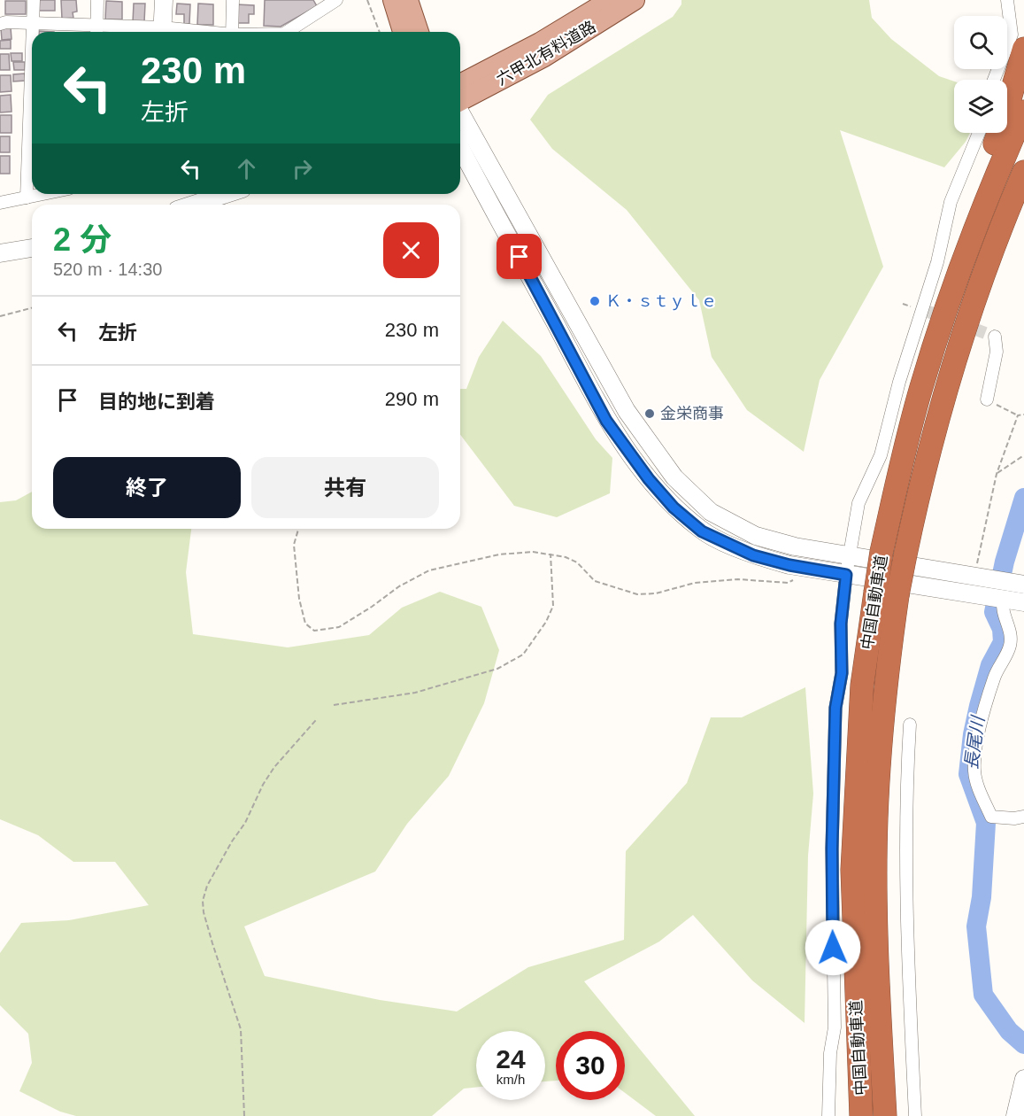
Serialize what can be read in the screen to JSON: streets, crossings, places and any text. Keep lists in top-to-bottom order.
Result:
{
  "streets": {
    "highway": ["中国自動車道"],
    "main road": ["六甲北有料道路"]
  },
  "water": ["長尾川"],
  "places": ["Ｋ・ｓｔｙｌｅ", "金栄商事"],
  "page": {
    "turn": ["230 m", "左折"],
    "heading": ["2 分", "520 m · 14:30"],
    "list": [
      {
        "name": "左折",
        "value": "230 m"
      },
      {
        "name": "目的地に到着",
        "value": "290 m"
      }
    ],
    "buttons": ["終了", "共有"],
    "speed": "24 km/h",
    "limit": "30"
  }
}
